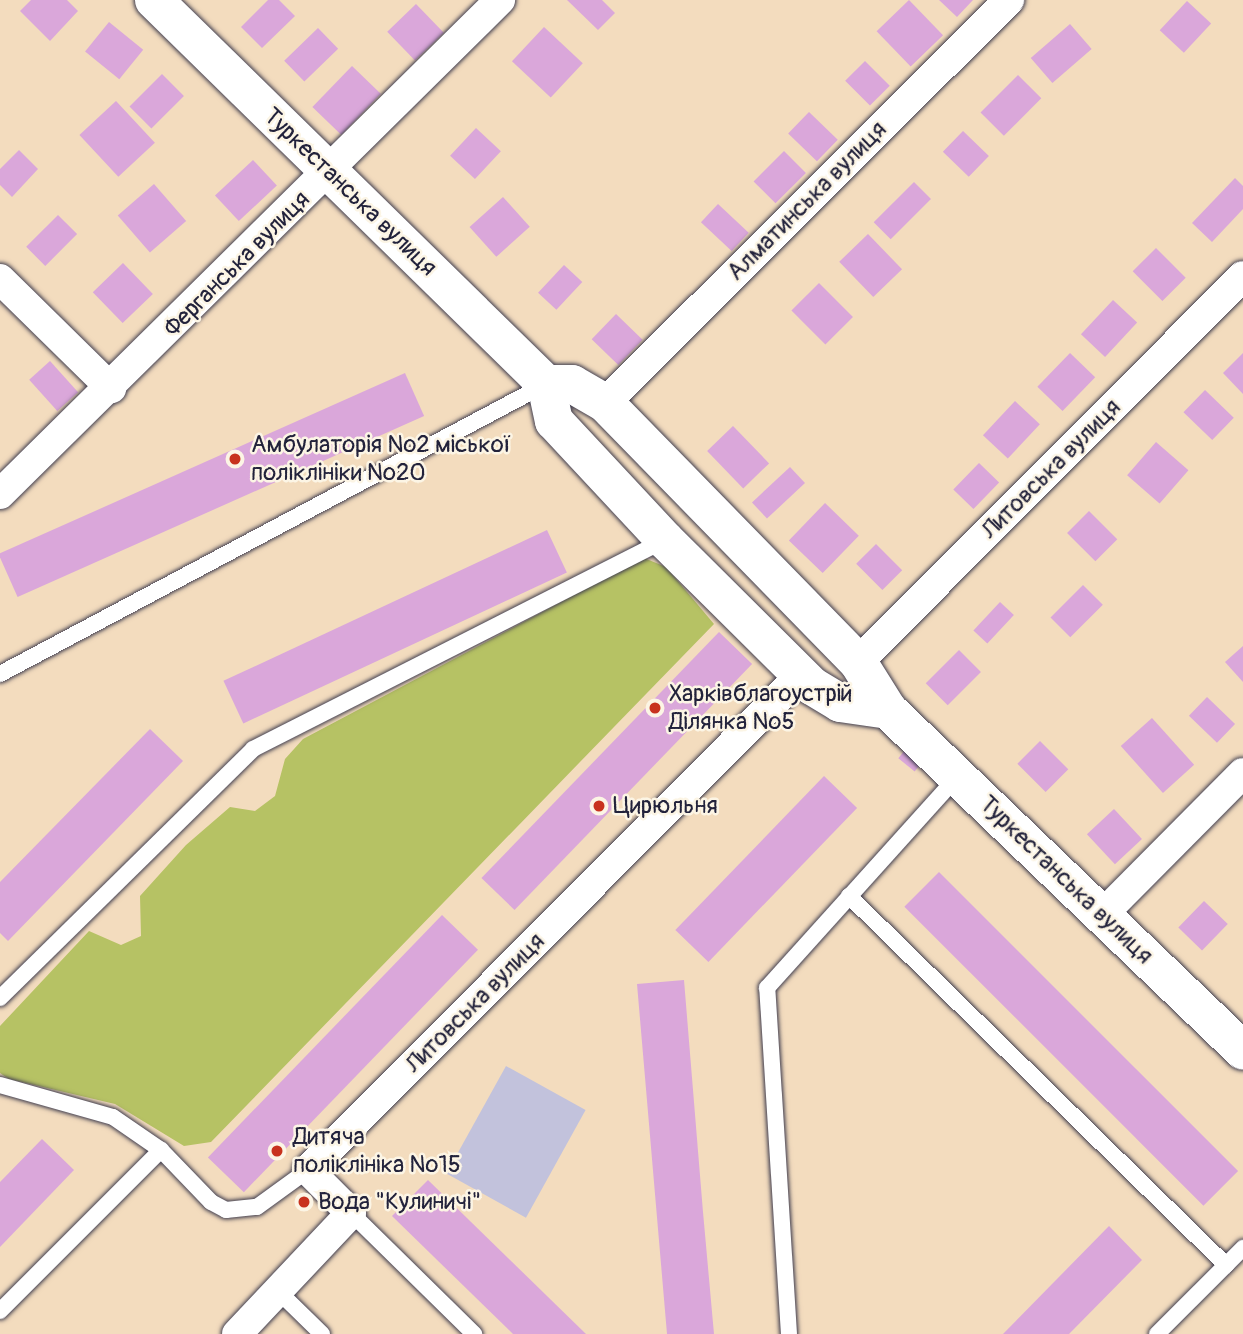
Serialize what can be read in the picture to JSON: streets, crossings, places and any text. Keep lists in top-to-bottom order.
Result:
{
  "streets": {
    "street": [
      "Туркестанська вулиця",
      "Алматинська вулиця",
      "Ферганська вулиця",
      "Литовська вулиця"
    ]
  },
  "crossings": [
    ["Туркестанська вулиця", "Алматинська вулиця"],
    ["Туркестанська вулиця", "Ферганська вулиця"],
    ["Туркестанська вулиця", "Литовська вулиця"]
  ],
  "places": [
    "Амбулаторія №2 міської поліклініки №20",
    "Харківблагоустрій Ділянка №5",
    "Цирюльня",
    "Дитяча поліклініка №15",
    "Вода \"Кулиничі\""
  ]
}
